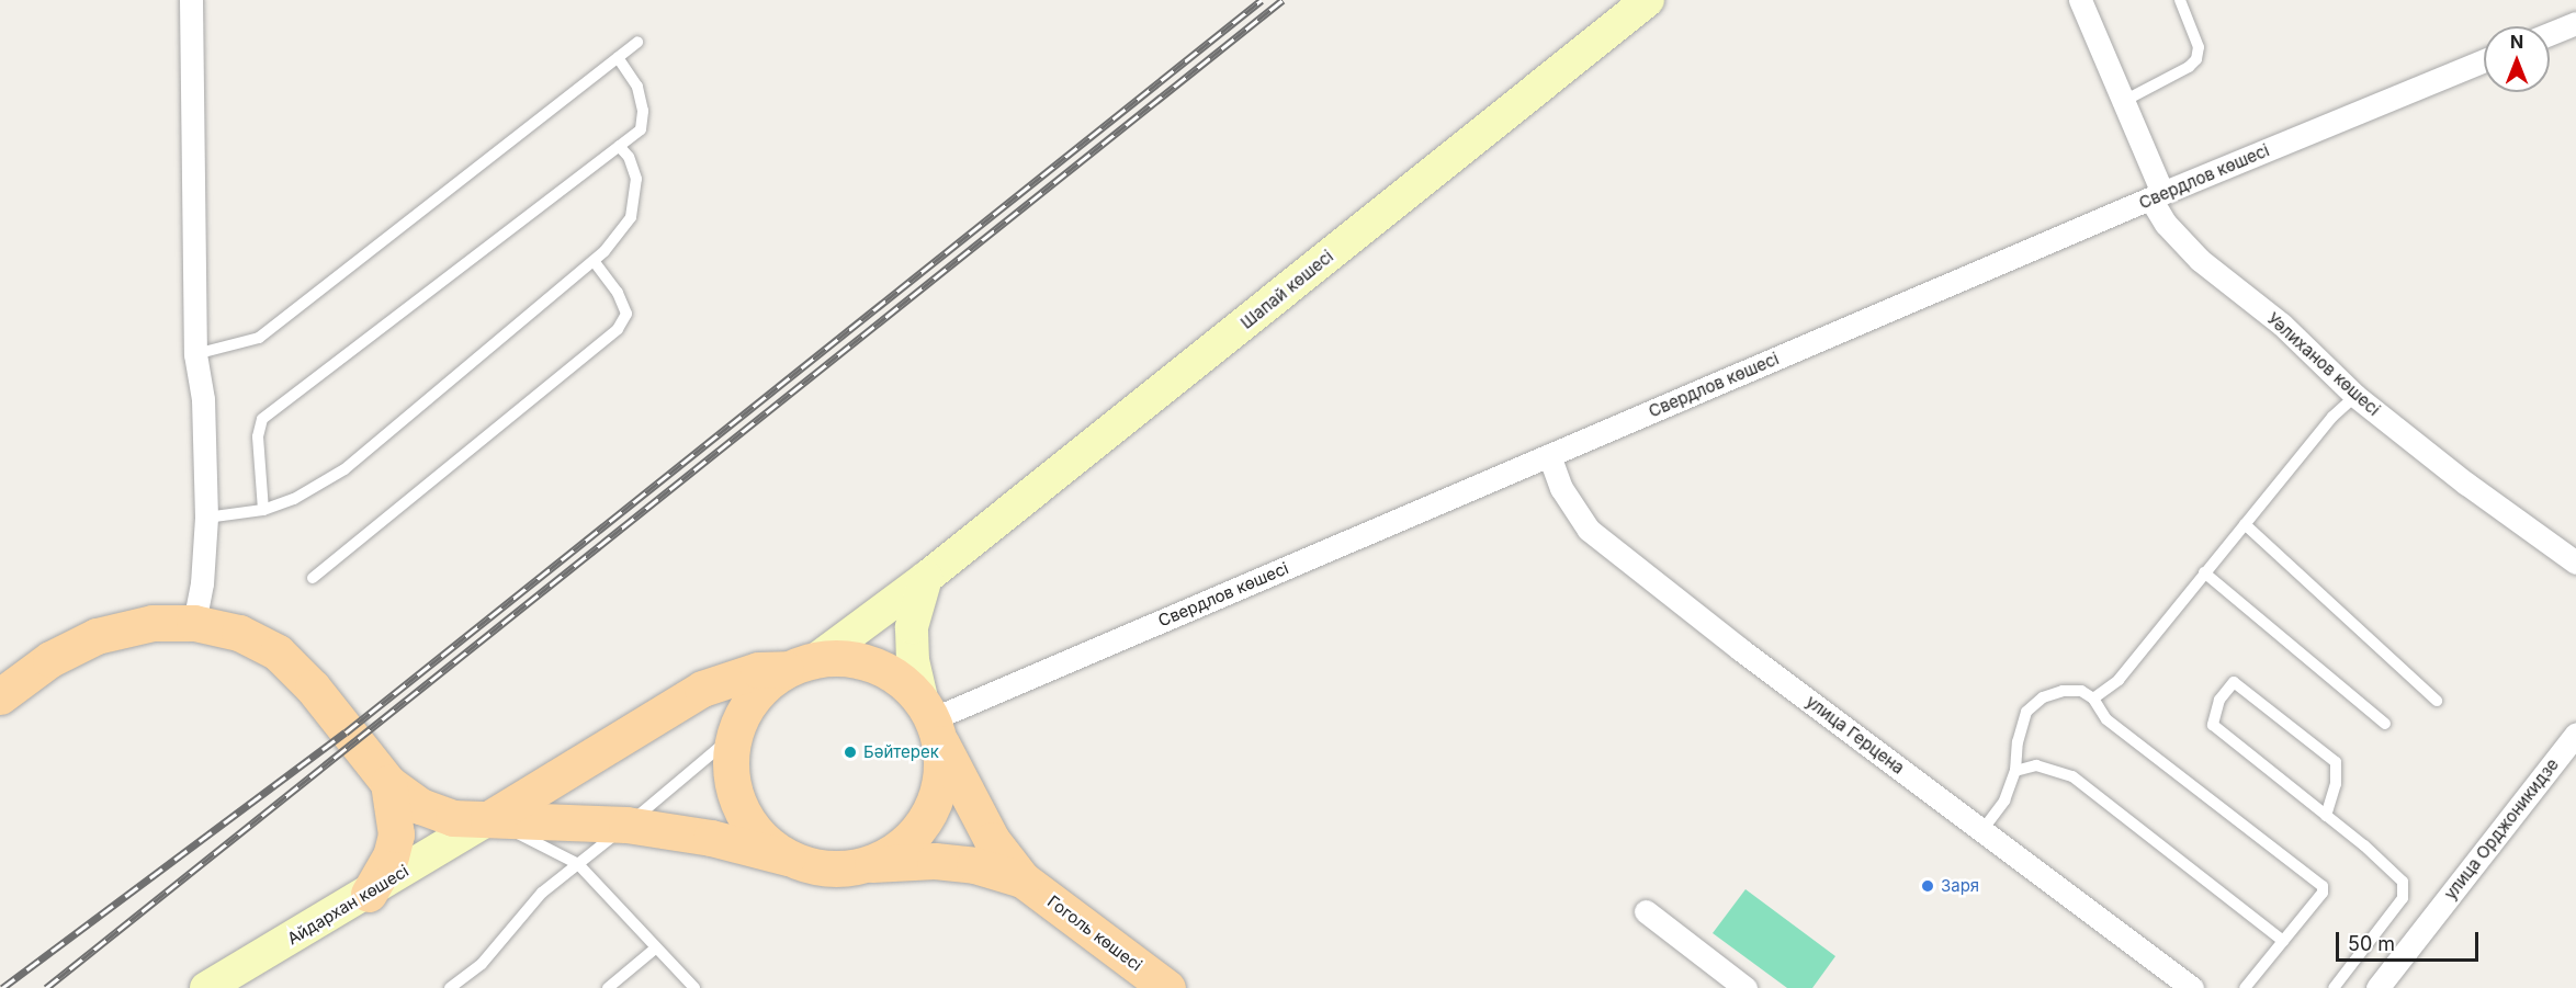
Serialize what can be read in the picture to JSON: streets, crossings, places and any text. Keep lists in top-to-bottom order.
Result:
{
  "streets": {
    "main road": ["Гоголь көшесі"],
    "street": [
      "Свердлов көшесі",
      "Шапай көшесі",
      "Уәлиханов көшесі",
      "улица Герцена",
      "улица Орджоникидзе",
      "Айдархан көшесі"
    ]
  },
  "crossings": [
    ["Свердлов көшесі", "Шапай көшесі"],
    ["Свердлов көшесі", "Уәлиханов көшесі"],
    ["Свердлов көшесі", "улица Герцена"]
  ],
  "places": ["Бәйтерек", "Заря"],
  "scale_bar": "50 m",
  "north": "top"
}
